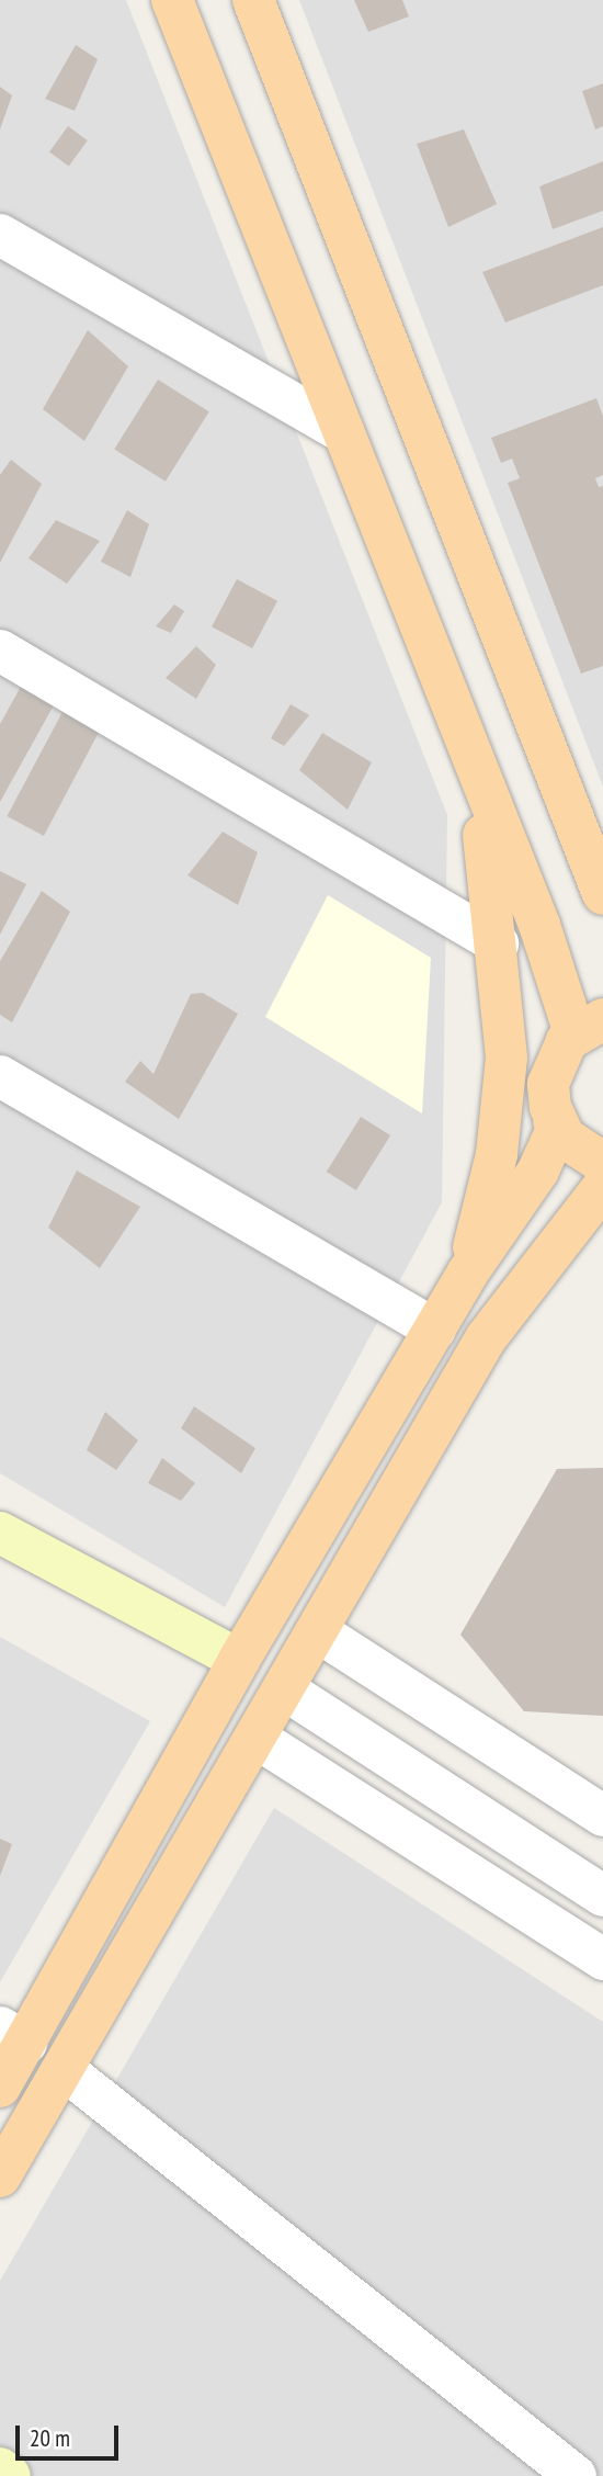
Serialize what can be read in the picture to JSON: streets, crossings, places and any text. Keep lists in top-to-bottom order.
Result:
{
  "scale_bar": "20 m"
}
